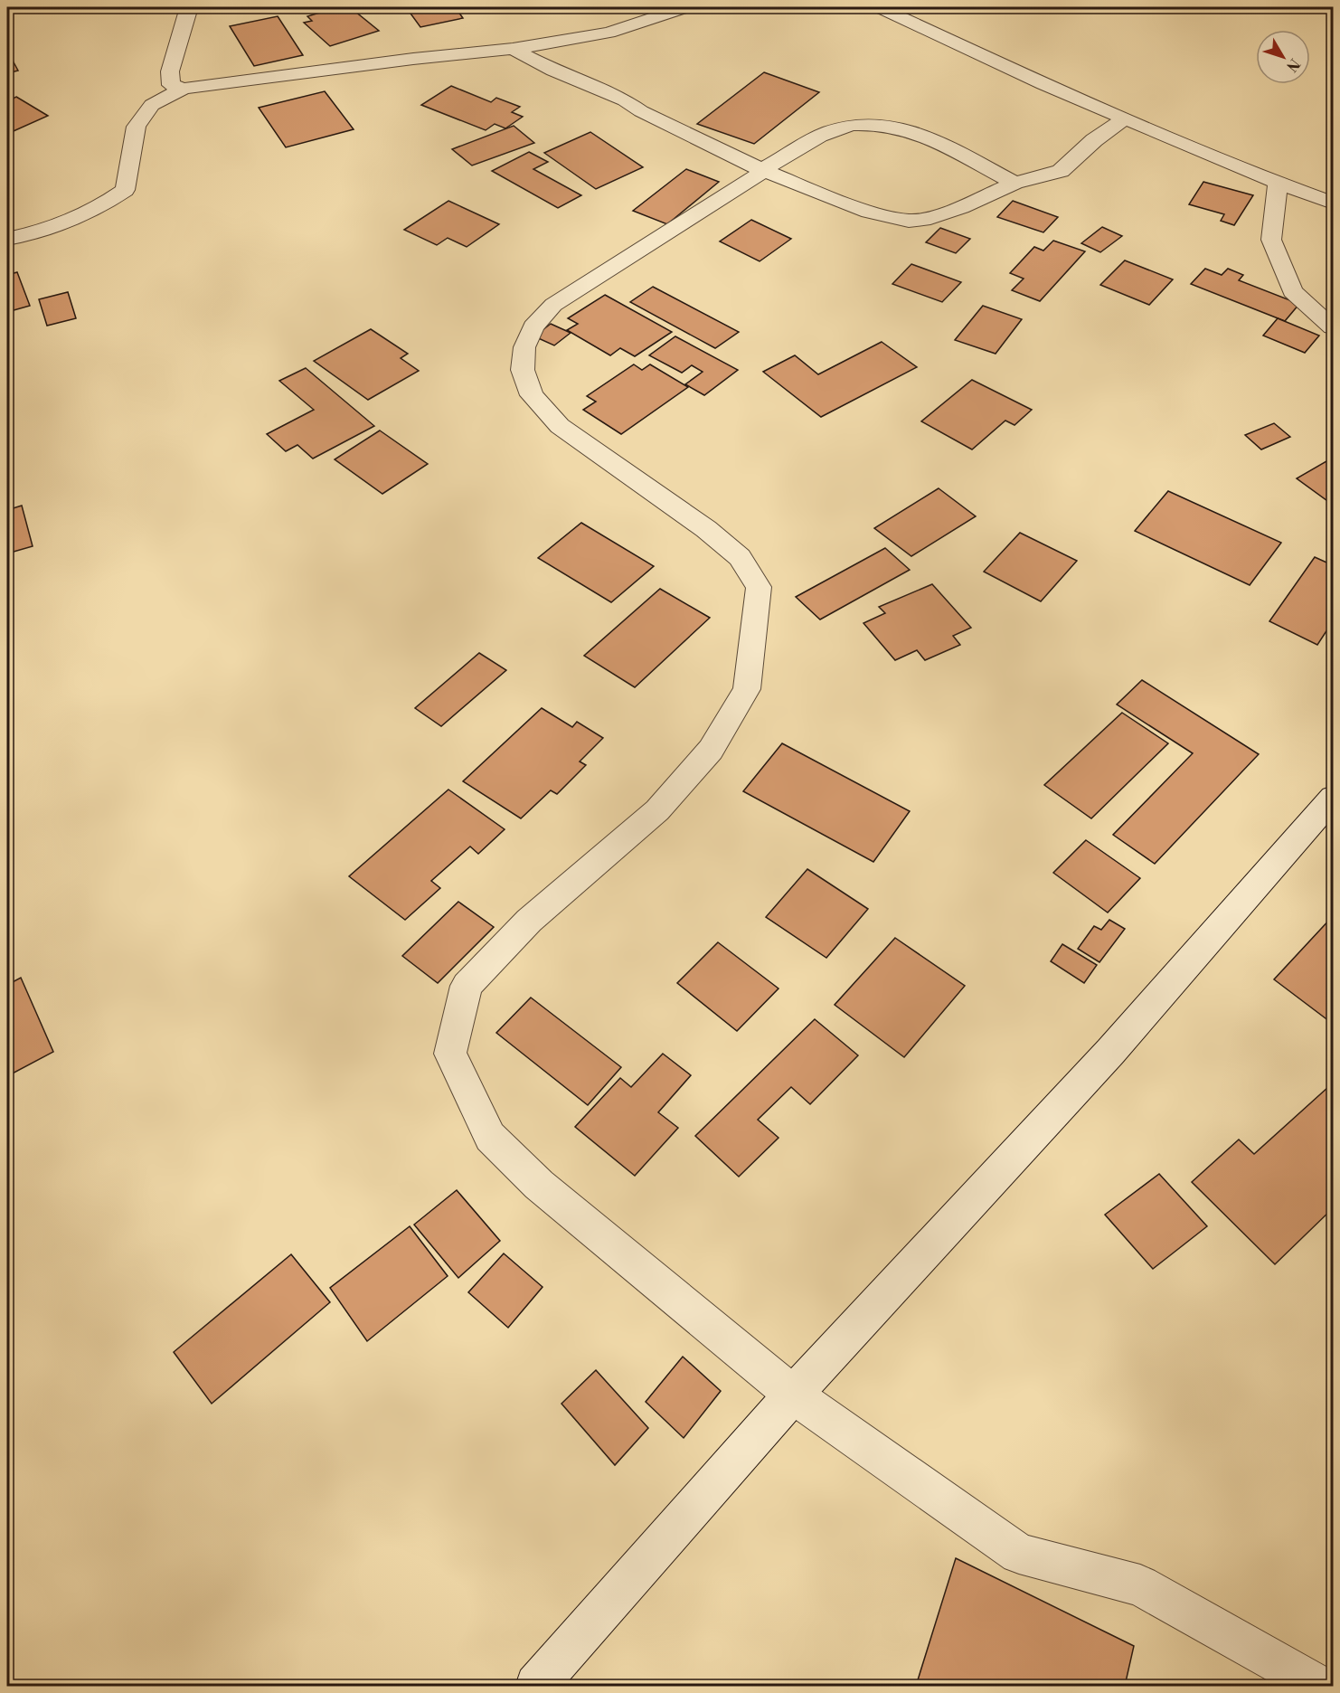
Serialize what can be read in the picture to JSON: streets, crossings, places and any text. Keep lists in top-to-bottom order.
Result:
{
  "north": "bottom right"
}
